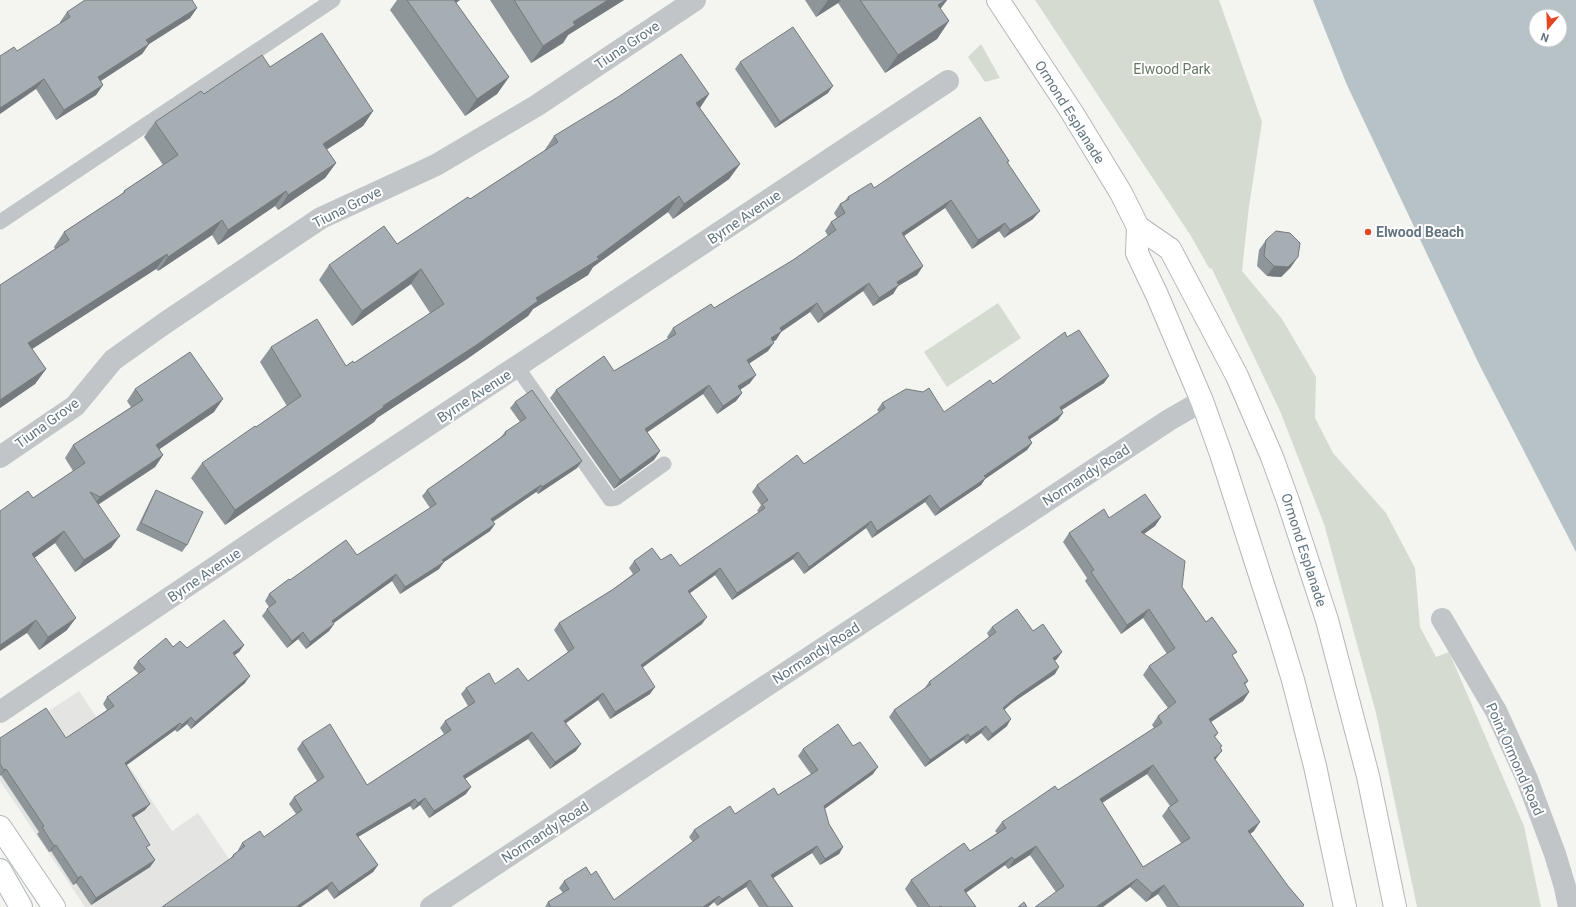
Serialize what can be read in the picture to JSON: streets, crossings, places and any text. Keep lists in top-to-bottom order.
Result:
{
  "streets": {
    "main road": ["Ormond Esplanade"],
    "street": [
      "Tiuna Grove",
      "Byrne Avenue",
      "Normandy Road",
      "Point Ormond Road"
    ]
  },
  "parks": ["Elwood Park"],
  "places": ["Elwood Beach"],
  "north": "bottom"
}
